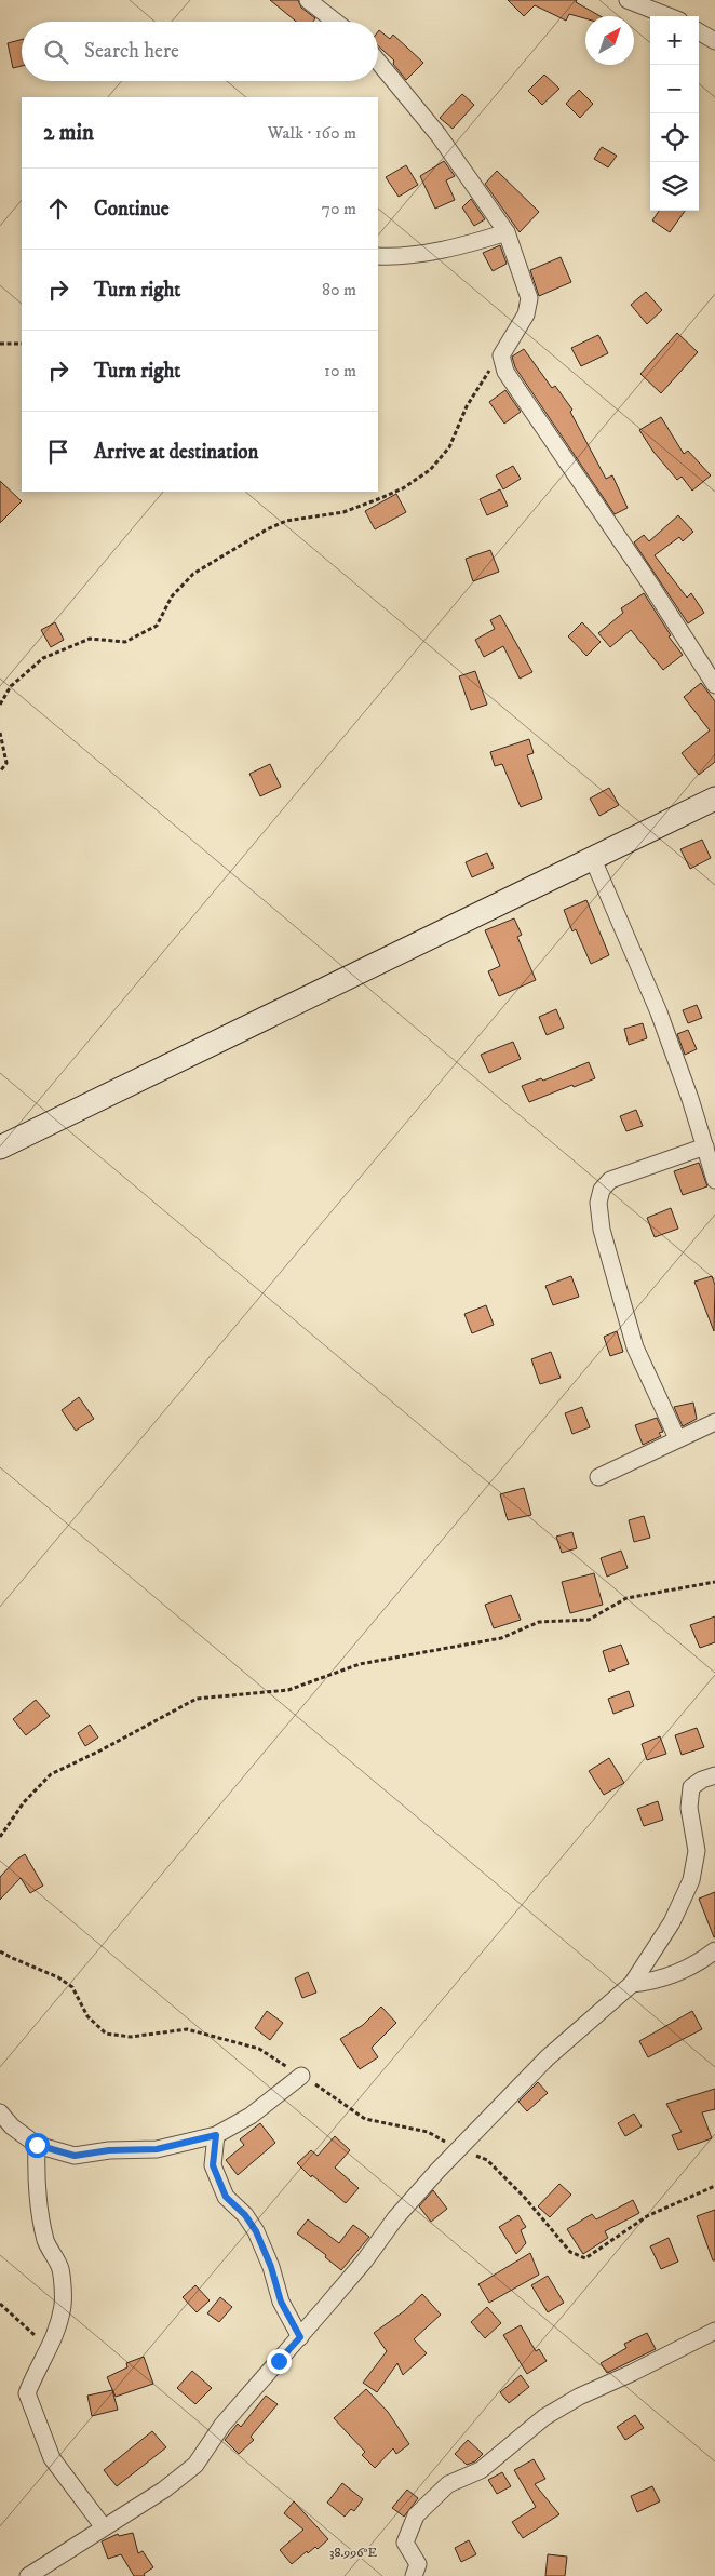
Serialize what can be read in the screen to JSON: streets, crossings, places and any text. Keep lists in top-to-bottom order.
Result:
{
  "north": "top right",
  "page": {
    "map_buttons": ["+", "−"],
    "search": "Search here",
    "heading": ["2 min", "Walk · 160 m"],
    "list": [
      ["Continue", "70 m"],
      ["Turn right", "80 m"],
      ["Turn right", "10 m"],
      "Arrive at destination"
    ]
  },
  "coordinates": ["38.996°E"]
}
